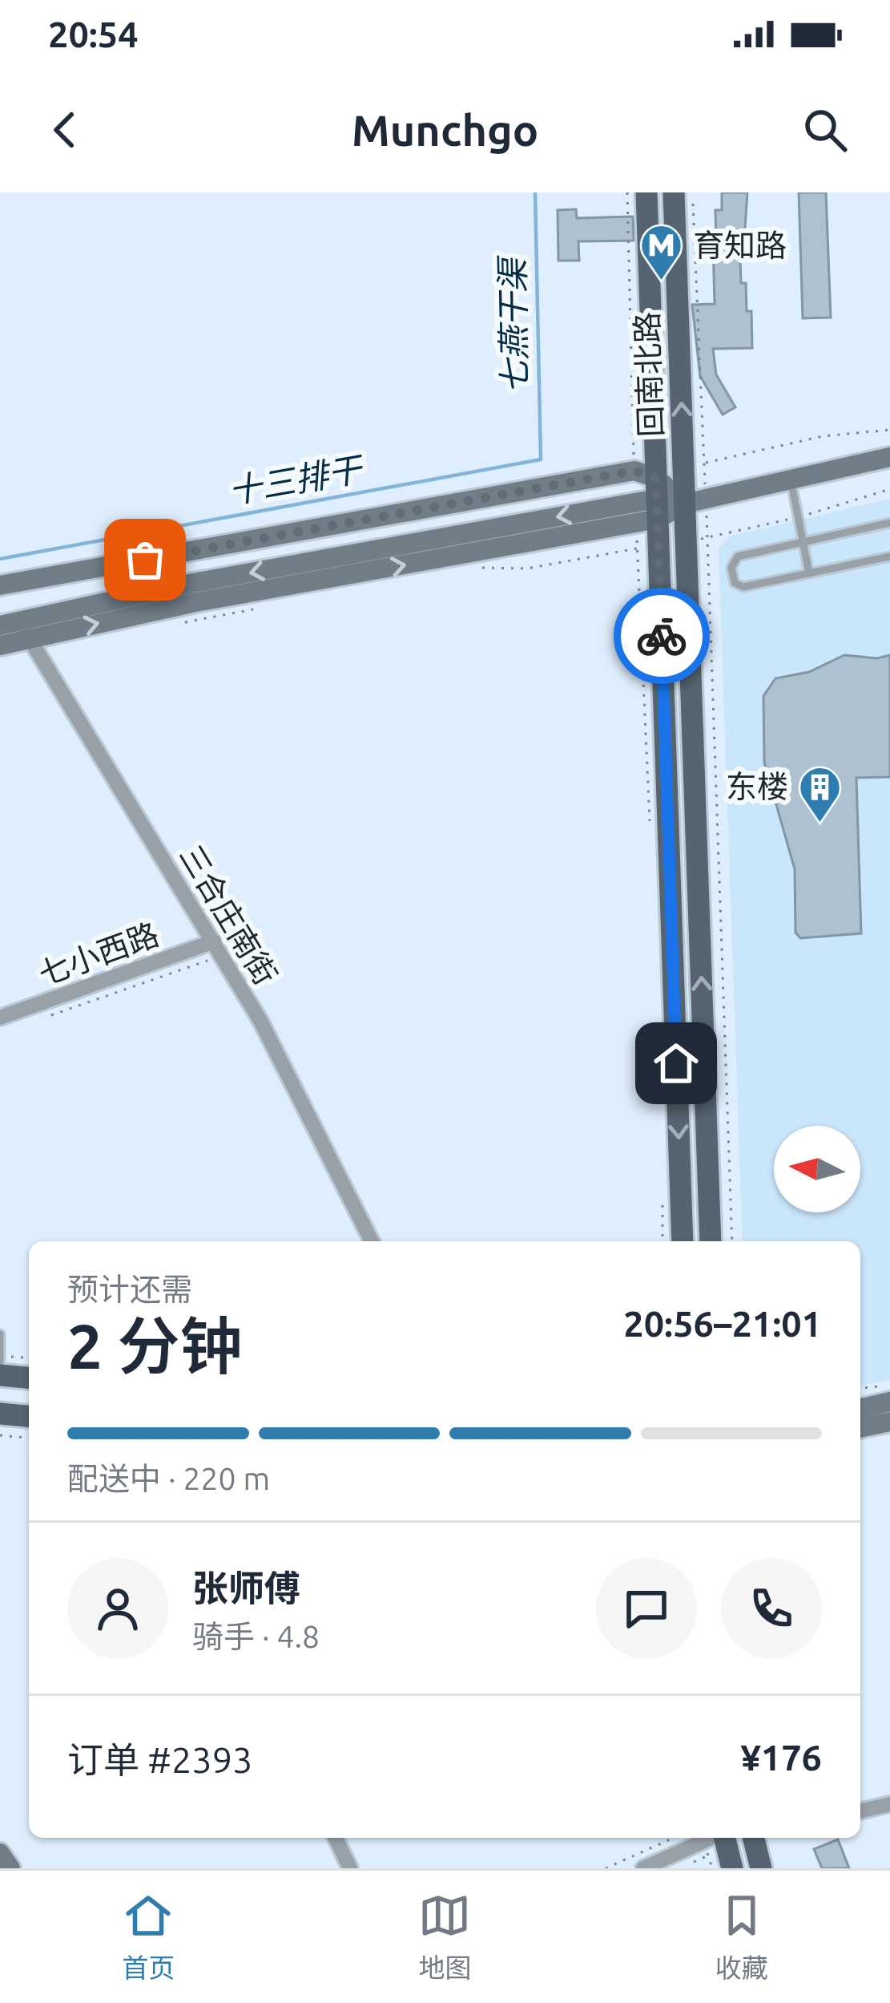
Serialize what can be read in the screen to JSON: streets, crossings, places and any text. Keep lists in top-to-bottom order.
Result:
{
  "streets": {
    "main road": ["回南北路"],
    "street": ["三合庄南街", "七小西路"]
  },
  "crossings": [
    ["三合庄南街", "七小西路"]
  ],
  "water": ["七燕干渠", "十三排干"],
  "places": {
    "metro station": ["育知路"],
    "building": ["东楼"]
  },
  "north": "left",
  "page": {
    "status": "20:54",
    "header": "Munchgo",
    "heading": ["2 分钟", "预计还需", "20:56–21:01"],
    "panel": [
      "张师傅",
      "骑手 · 4.8",
      "订单 #2393",
      "¥176"
    ],
    "bar": "配送中 · 220 m",
    "tabs": ["首页", "地图", "收藏"]
  }
}
